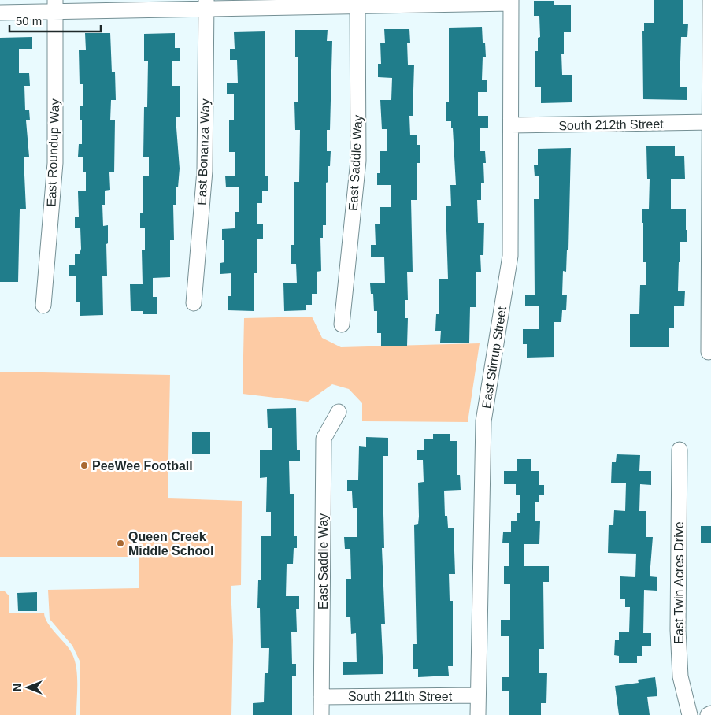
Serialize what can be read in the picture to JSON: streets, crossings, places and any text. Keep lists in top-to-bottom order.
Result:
{
  "streets": {
    "street": [
      "South 212th Street",
      "East Bonanza Way",
      "East Roundup Way",
      "East Saddle Way",
      "East Stirrup Street",
      "East Twin Acres Drive",
      "South 211th Street"
    ]
  },
  "crossings": [
    ["South 212th Street", "East Stirrup Street"],
    ["East Saddle Way", "South 211th Street"],
    ["East Stirrup Street", "South 211th Street"]
  ],
  "places": ["PeeWee Football", "Queen Creek Middle School"],
  "scale_bar": "50 m",
  "north": "left"
}
